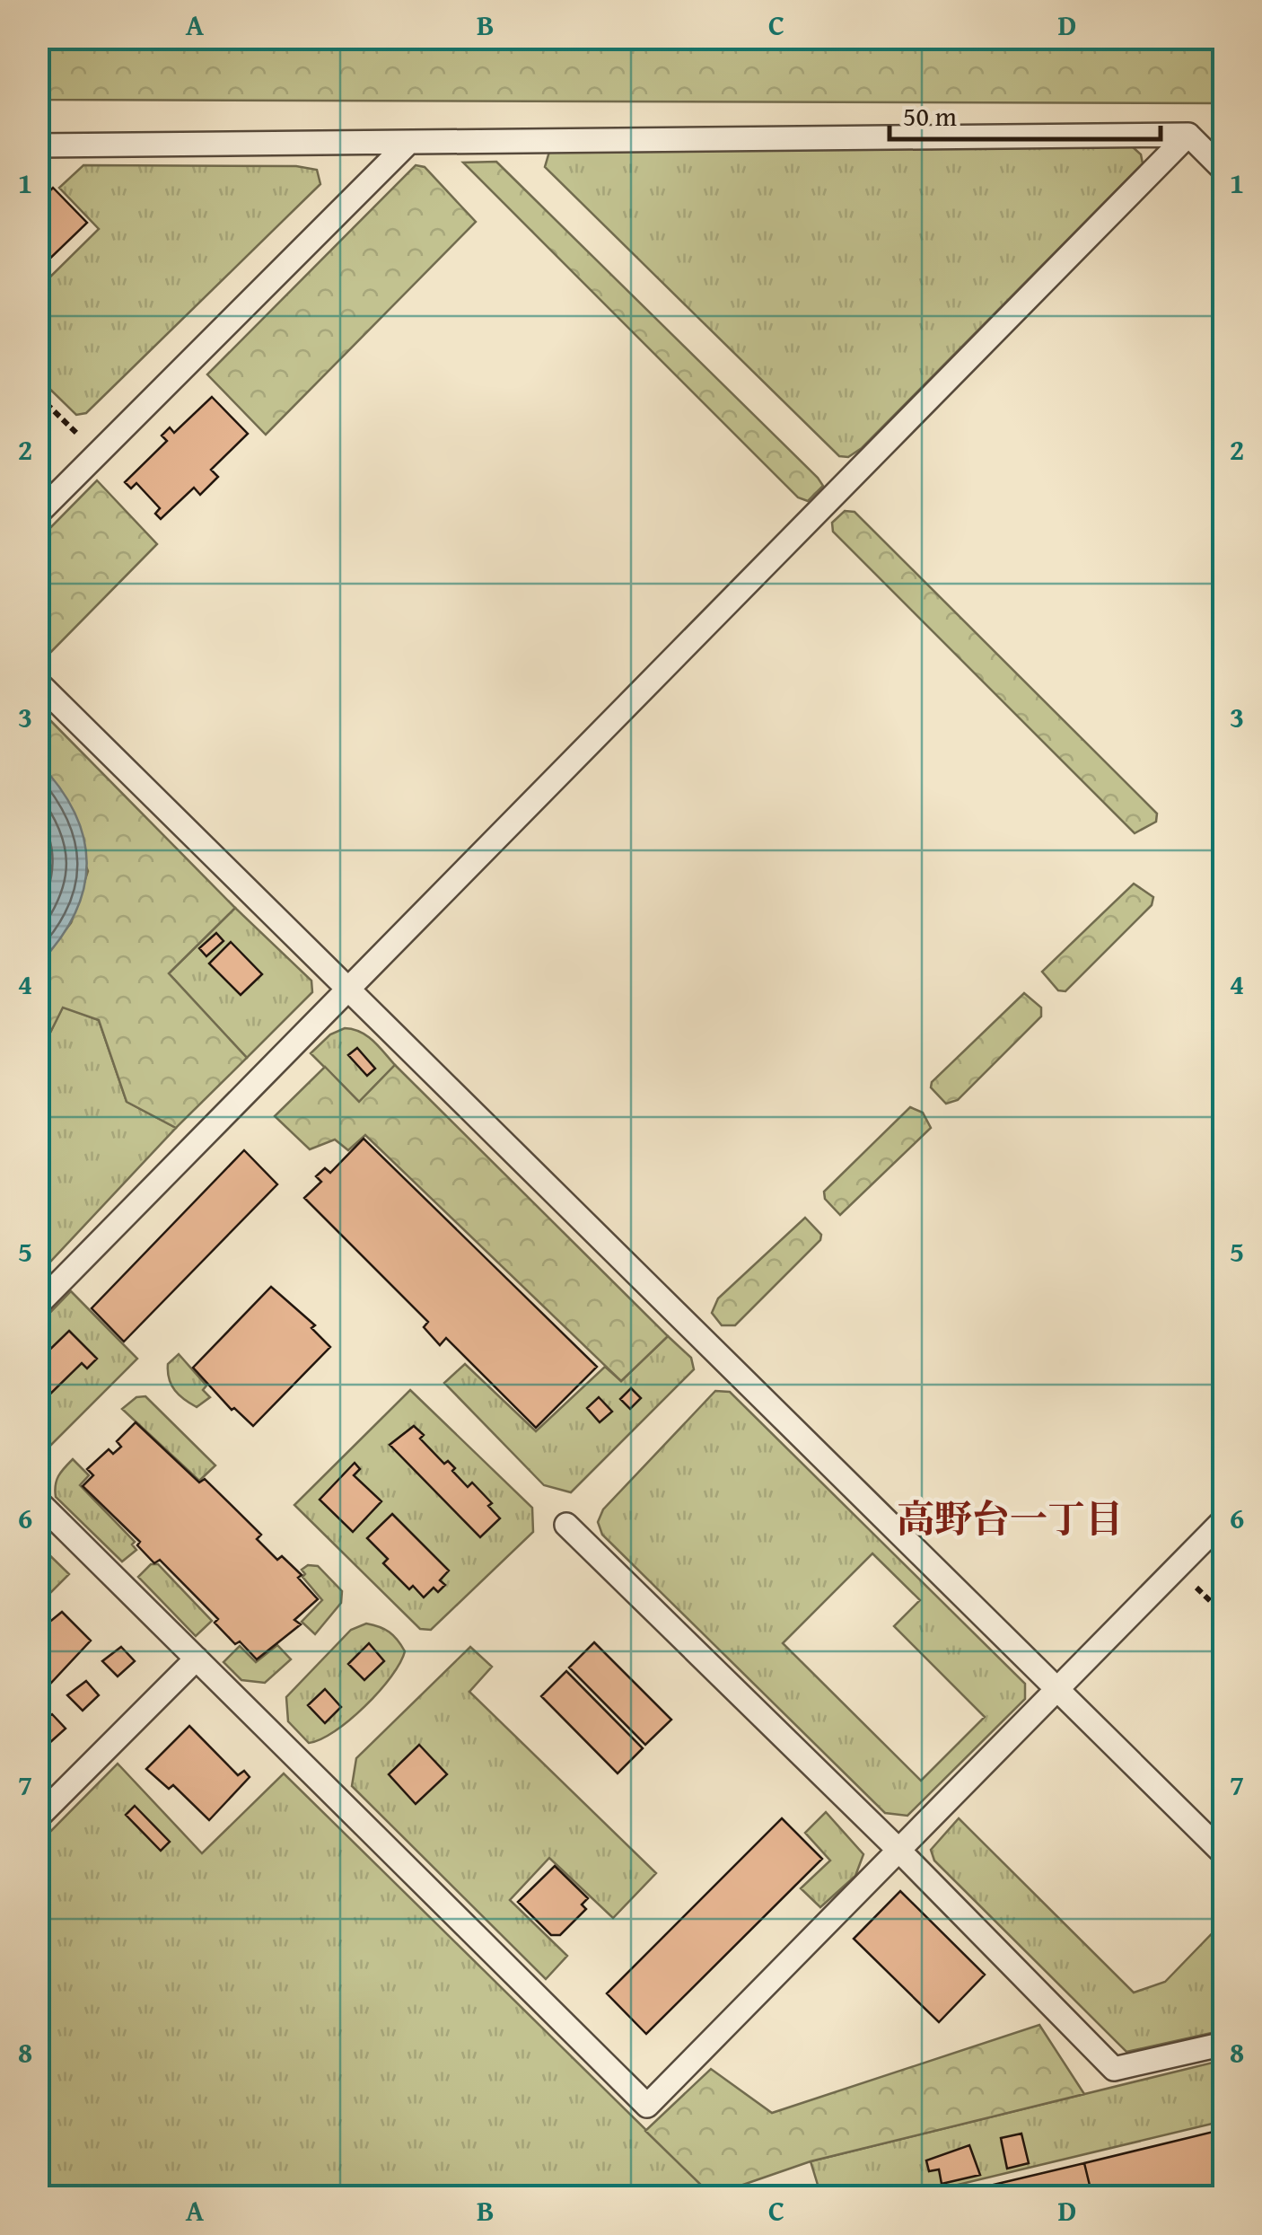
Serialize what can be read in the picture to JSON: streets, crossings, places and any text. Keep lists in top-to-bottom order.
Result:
{
  "districts": ["高野台一丁目"],
  "scale_bar": "50 m",
  "grid": {
    "columns": [
      "A",
      "B",
      "C",
      "D"
    ],
    "rows": [
      "1",
      "2",
      "3",
      "4",
      "5",
      "6",
      "7",
      "8"
    ]
  }
}
